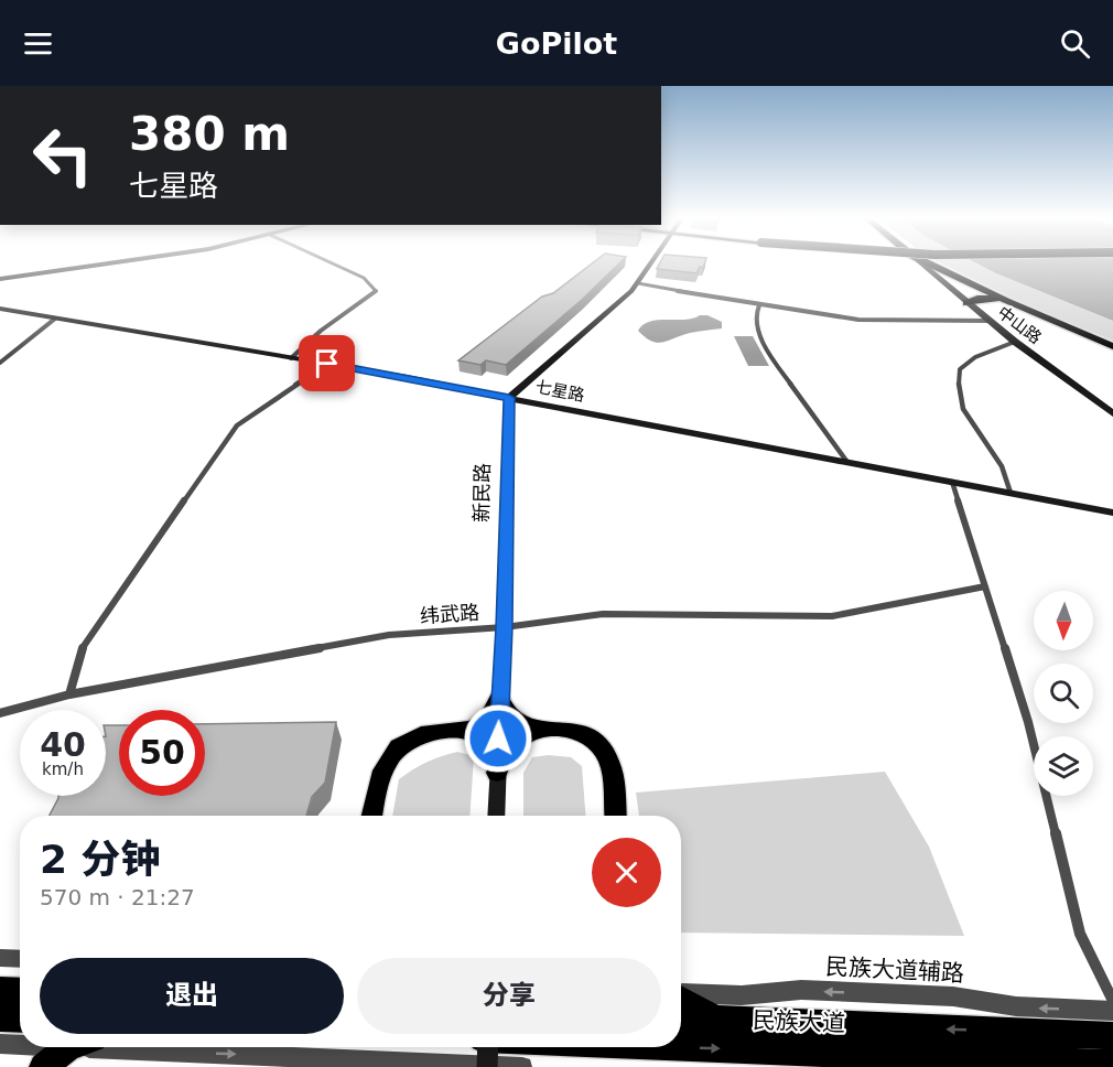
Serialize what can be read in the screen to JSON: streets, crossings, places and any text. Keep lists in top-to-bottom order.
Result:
{
  "streets": {
    "main road": [
      "中山路",
      "七星路",
      "新民路",
      "民族大道"
    ],
    "street": ["纬武路", "民族大道辅路"]
  },
  "crossings": [
    ["七星路", "新民路"],
    ["新民路", "纬武路"]
  ],
  "one_way": ["民族大道辅路"],
  "north": "bottom",
  "page": {
    "header": "GoPilot",
    "turn": ["380 m", "七星路"],
    "speed": "40 km/h",
    "limit": "50",
    "heading": ["2 分钟", "570 m · 21:27"],
    "buttons": ["退出", "分享"]
  }
}
